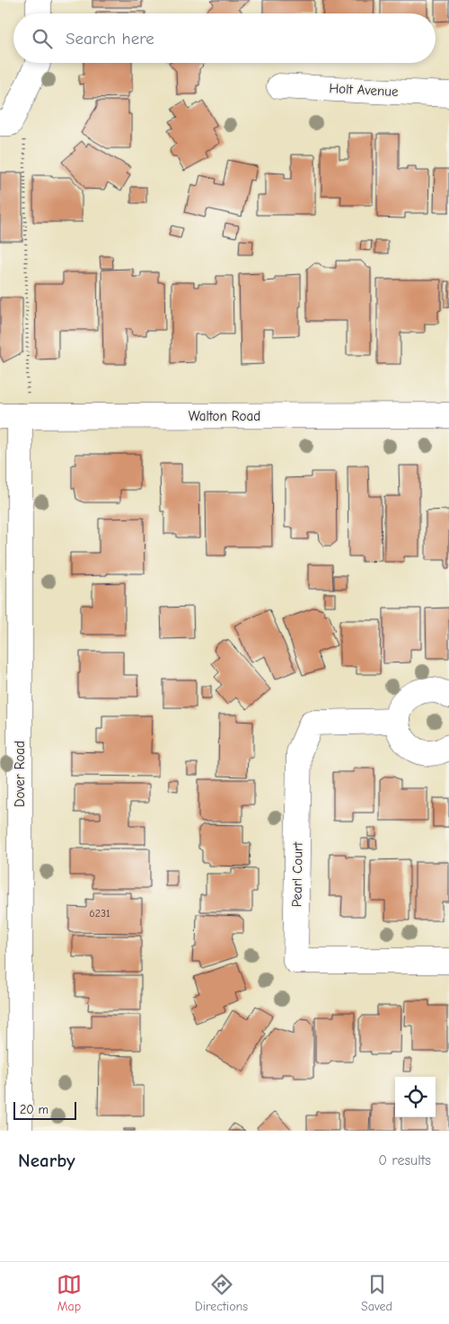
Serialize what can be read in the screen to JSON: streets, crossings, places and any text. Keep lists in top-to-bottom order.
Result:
{
  "streets": {
    "street": [
      "Holt Avenue",
      "Walton Road",
      "Dover Road",
      "Pearl Court"
    ]
  },
  "crossings": [
    ["Walton Road", "Dover Road"]
  ],
  "house_numbers": ["6231"],
  "scale_bar": "20 m",
  "page": {
    "search": "Search here",
    "scale": "20 m",
    "heading": ["Nearby", "0 results"],
    "nav": ["Map", "Directions", "Saved"]
  }
}
